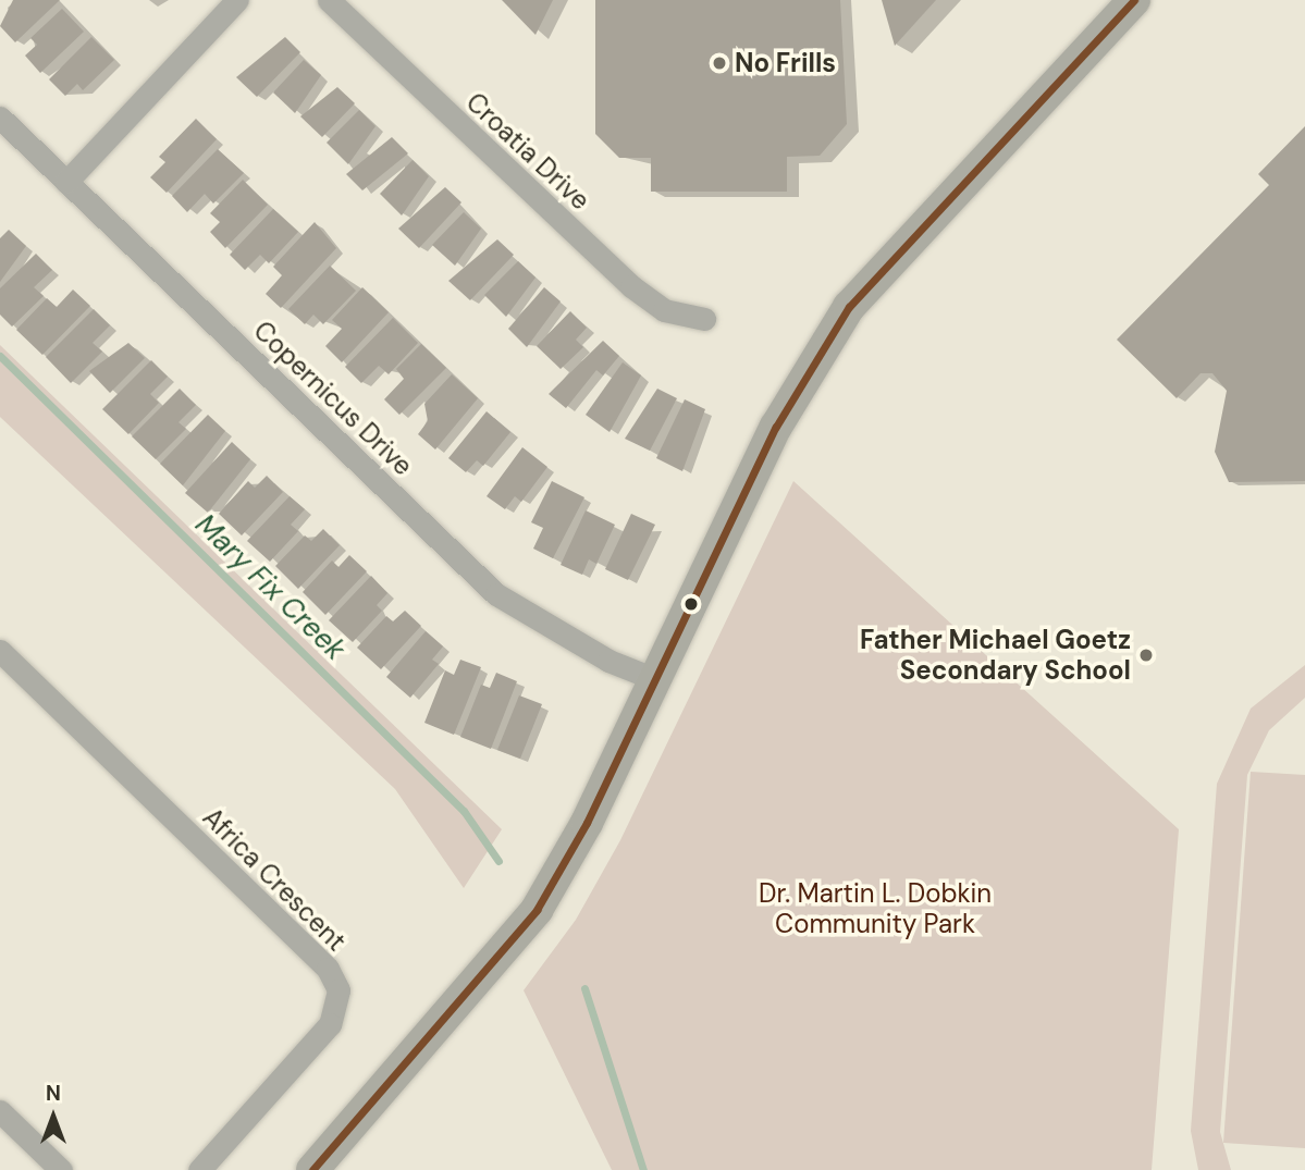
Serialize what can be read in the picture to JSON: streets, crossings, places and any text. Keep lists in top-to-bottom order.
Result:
{
  "streets": {
    "street": ["Croatia Drive", "Copernicus Drive", "Africa Crescent"]
  },
  "water": ["Mary Fix Creek"],
  "parks": ["Dr. Martin L. Dobkin Community Park"],
  "places": ["No Frills", "Father Michael Goetz Secondary School"],
  "north": "top"
}
